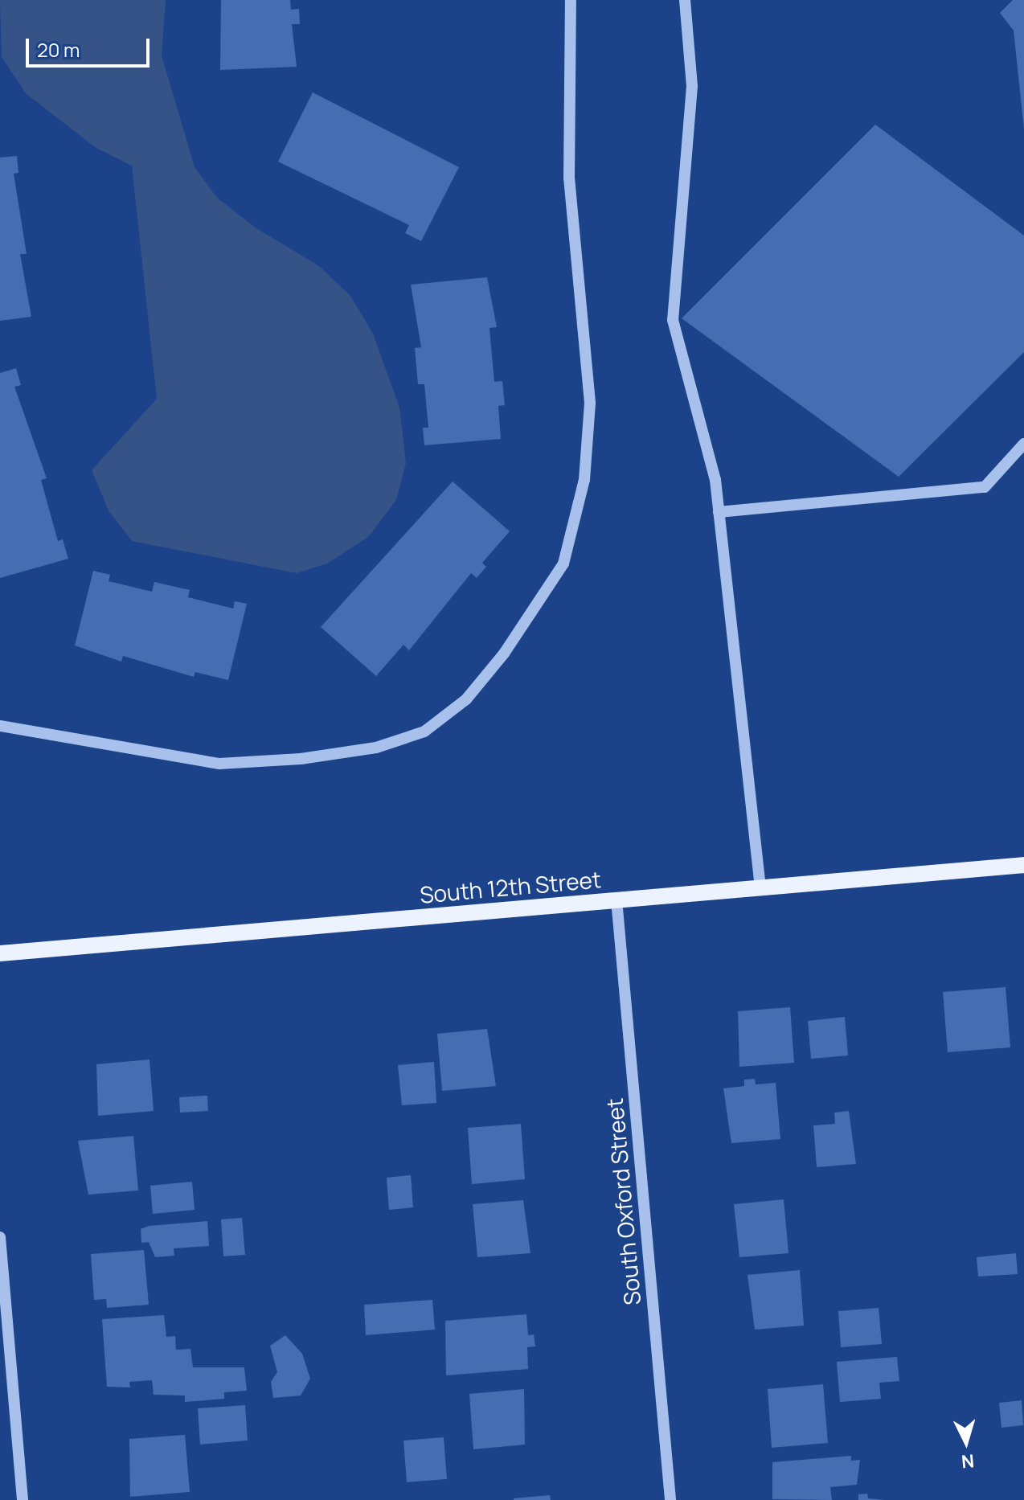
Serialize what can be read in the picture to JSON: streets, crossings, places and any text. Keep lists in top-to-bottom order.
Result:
{
  "streets": {
    "main road": ["South 12th Street"],
    "street": ["South Oxford Street"]
  },
  "crossings": [
    ["South 12th Street", "South Oxford Street"]
  ],
  "scale_bar": "20 m",
  "north": "bottom"
}
